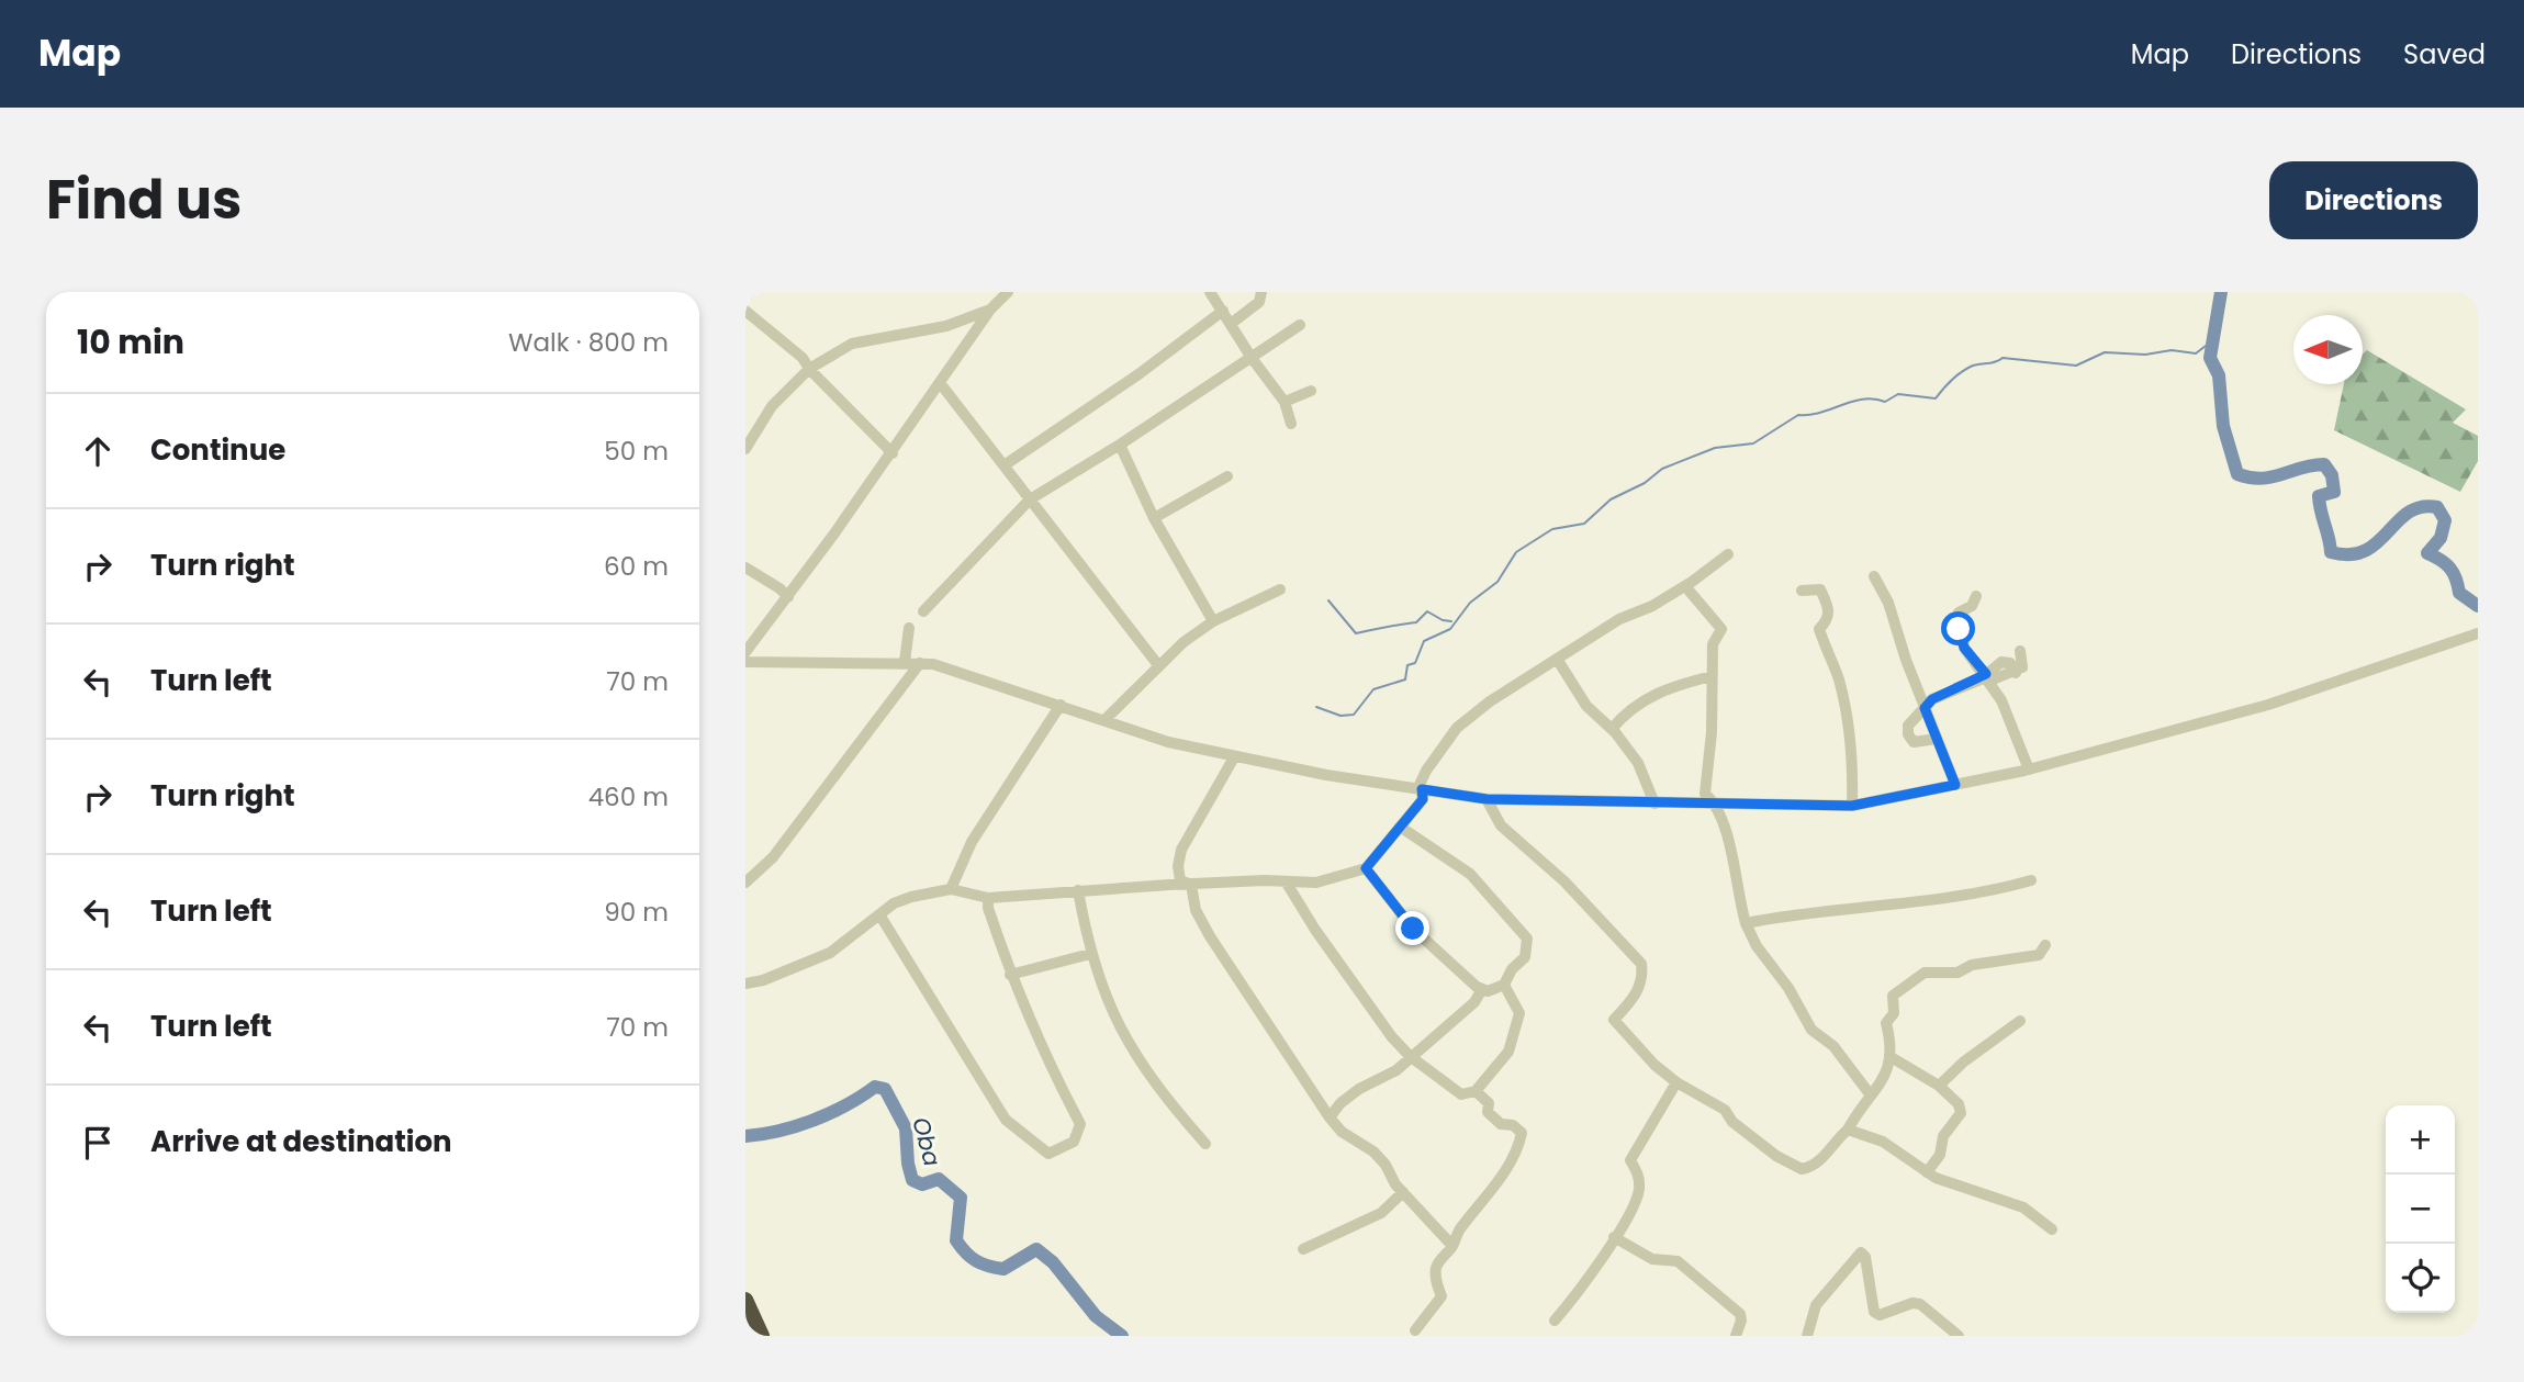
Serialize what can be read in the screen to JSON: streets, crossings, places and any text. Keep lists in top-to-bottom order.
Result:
{
  "water": ["Oba"],
  "north": "left",
  "page": {
    "header": "Map",
    "nav": ["Map", "Directions", "Saved"],
    "title": "Find us",
    "buttons": "Directions",
    "heading": ["10 min", "Walk · 800 m"],
    "list": [
      ["Continue", "50 m"],
      ["Turn right", "60 m"],
      ["Turn left", "70 m"],
      ["Turn right", "460 m"],
      ["Turn left", "90 m"],
      ["Turn left", "70 m"],
      "Arrive at destination"
    ],
    "map_buttons": ["+", "−"]
  }
}
